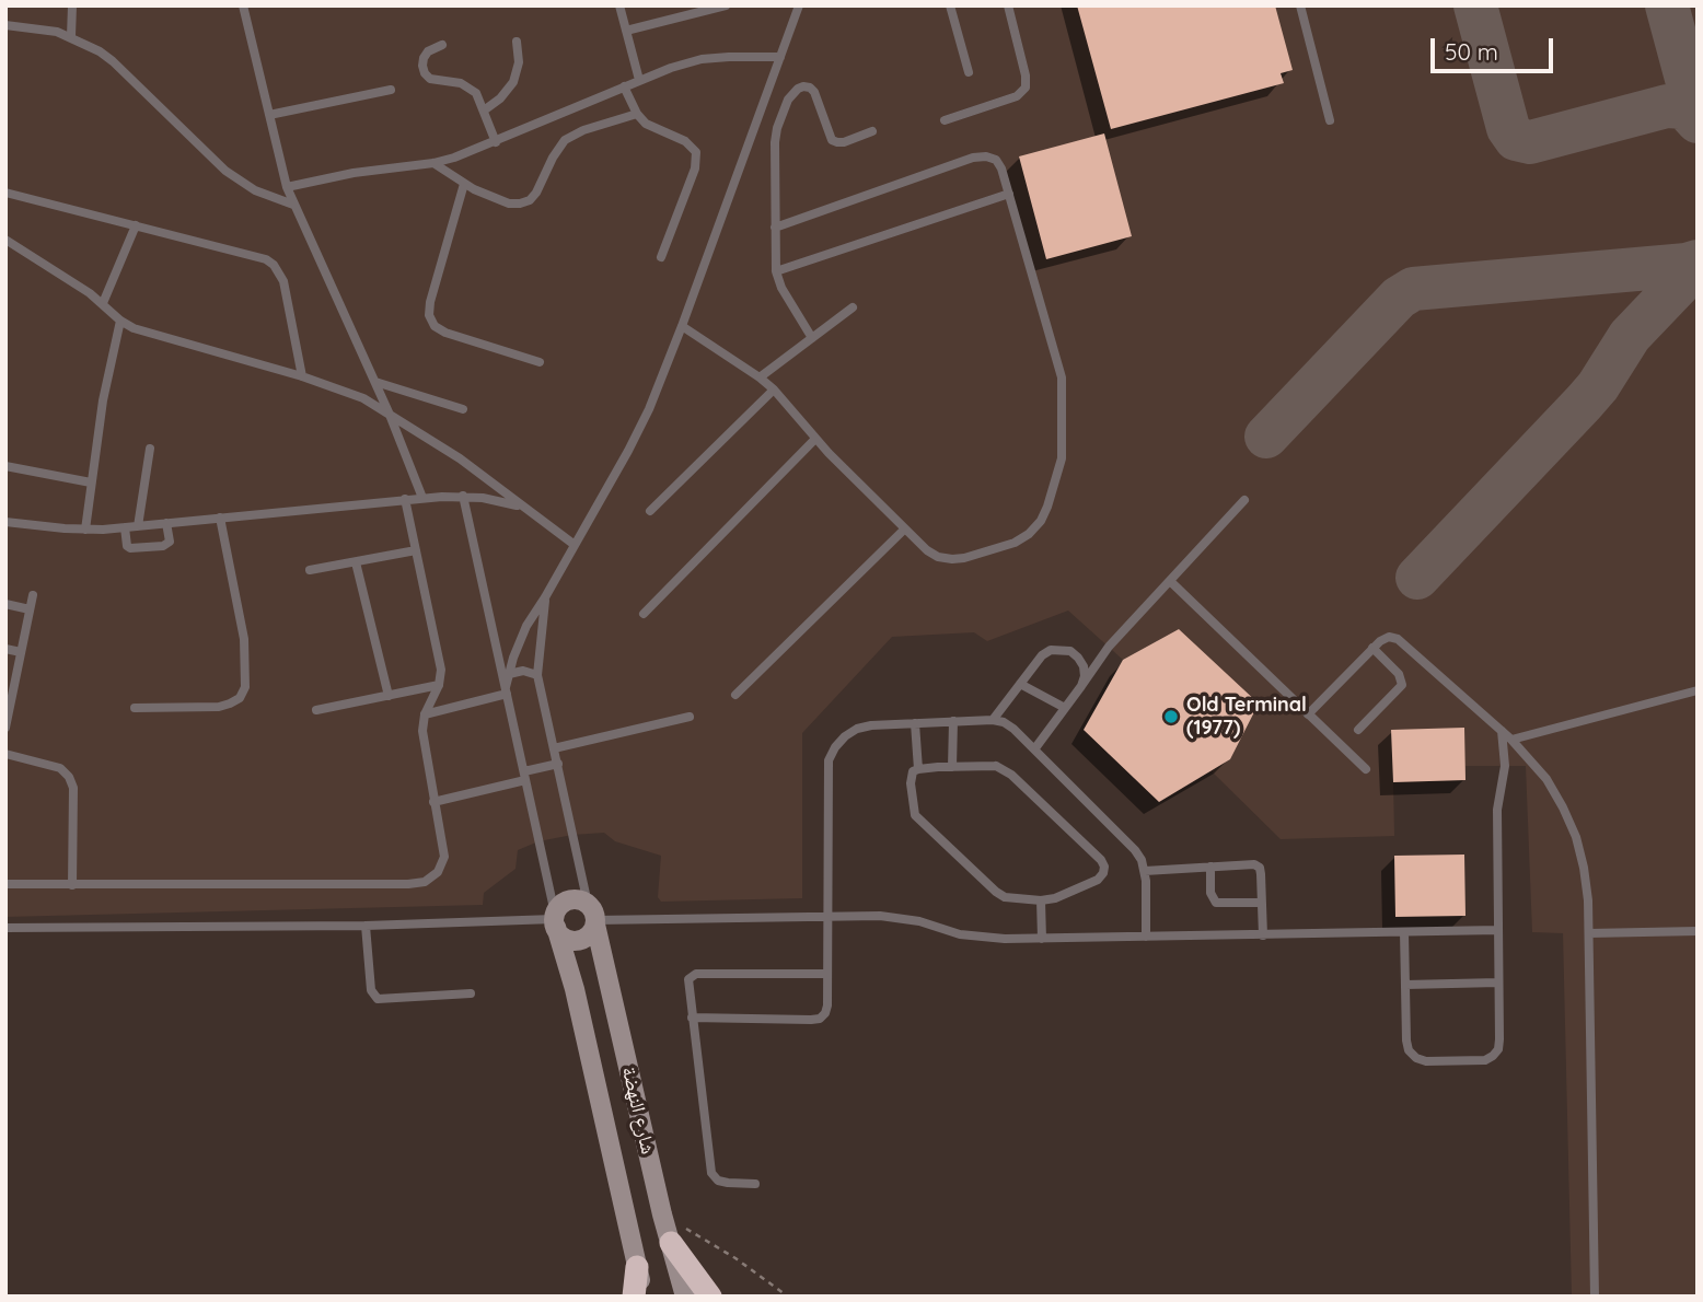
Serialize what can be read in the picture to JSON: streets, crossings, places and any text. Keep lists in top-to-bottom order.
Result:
{
  "streets": {
    "main road": ["شارع النهضة"]
  },
  "places": ["Old Terminal (1977)"],
  "scale_bar": "50 m"
}
